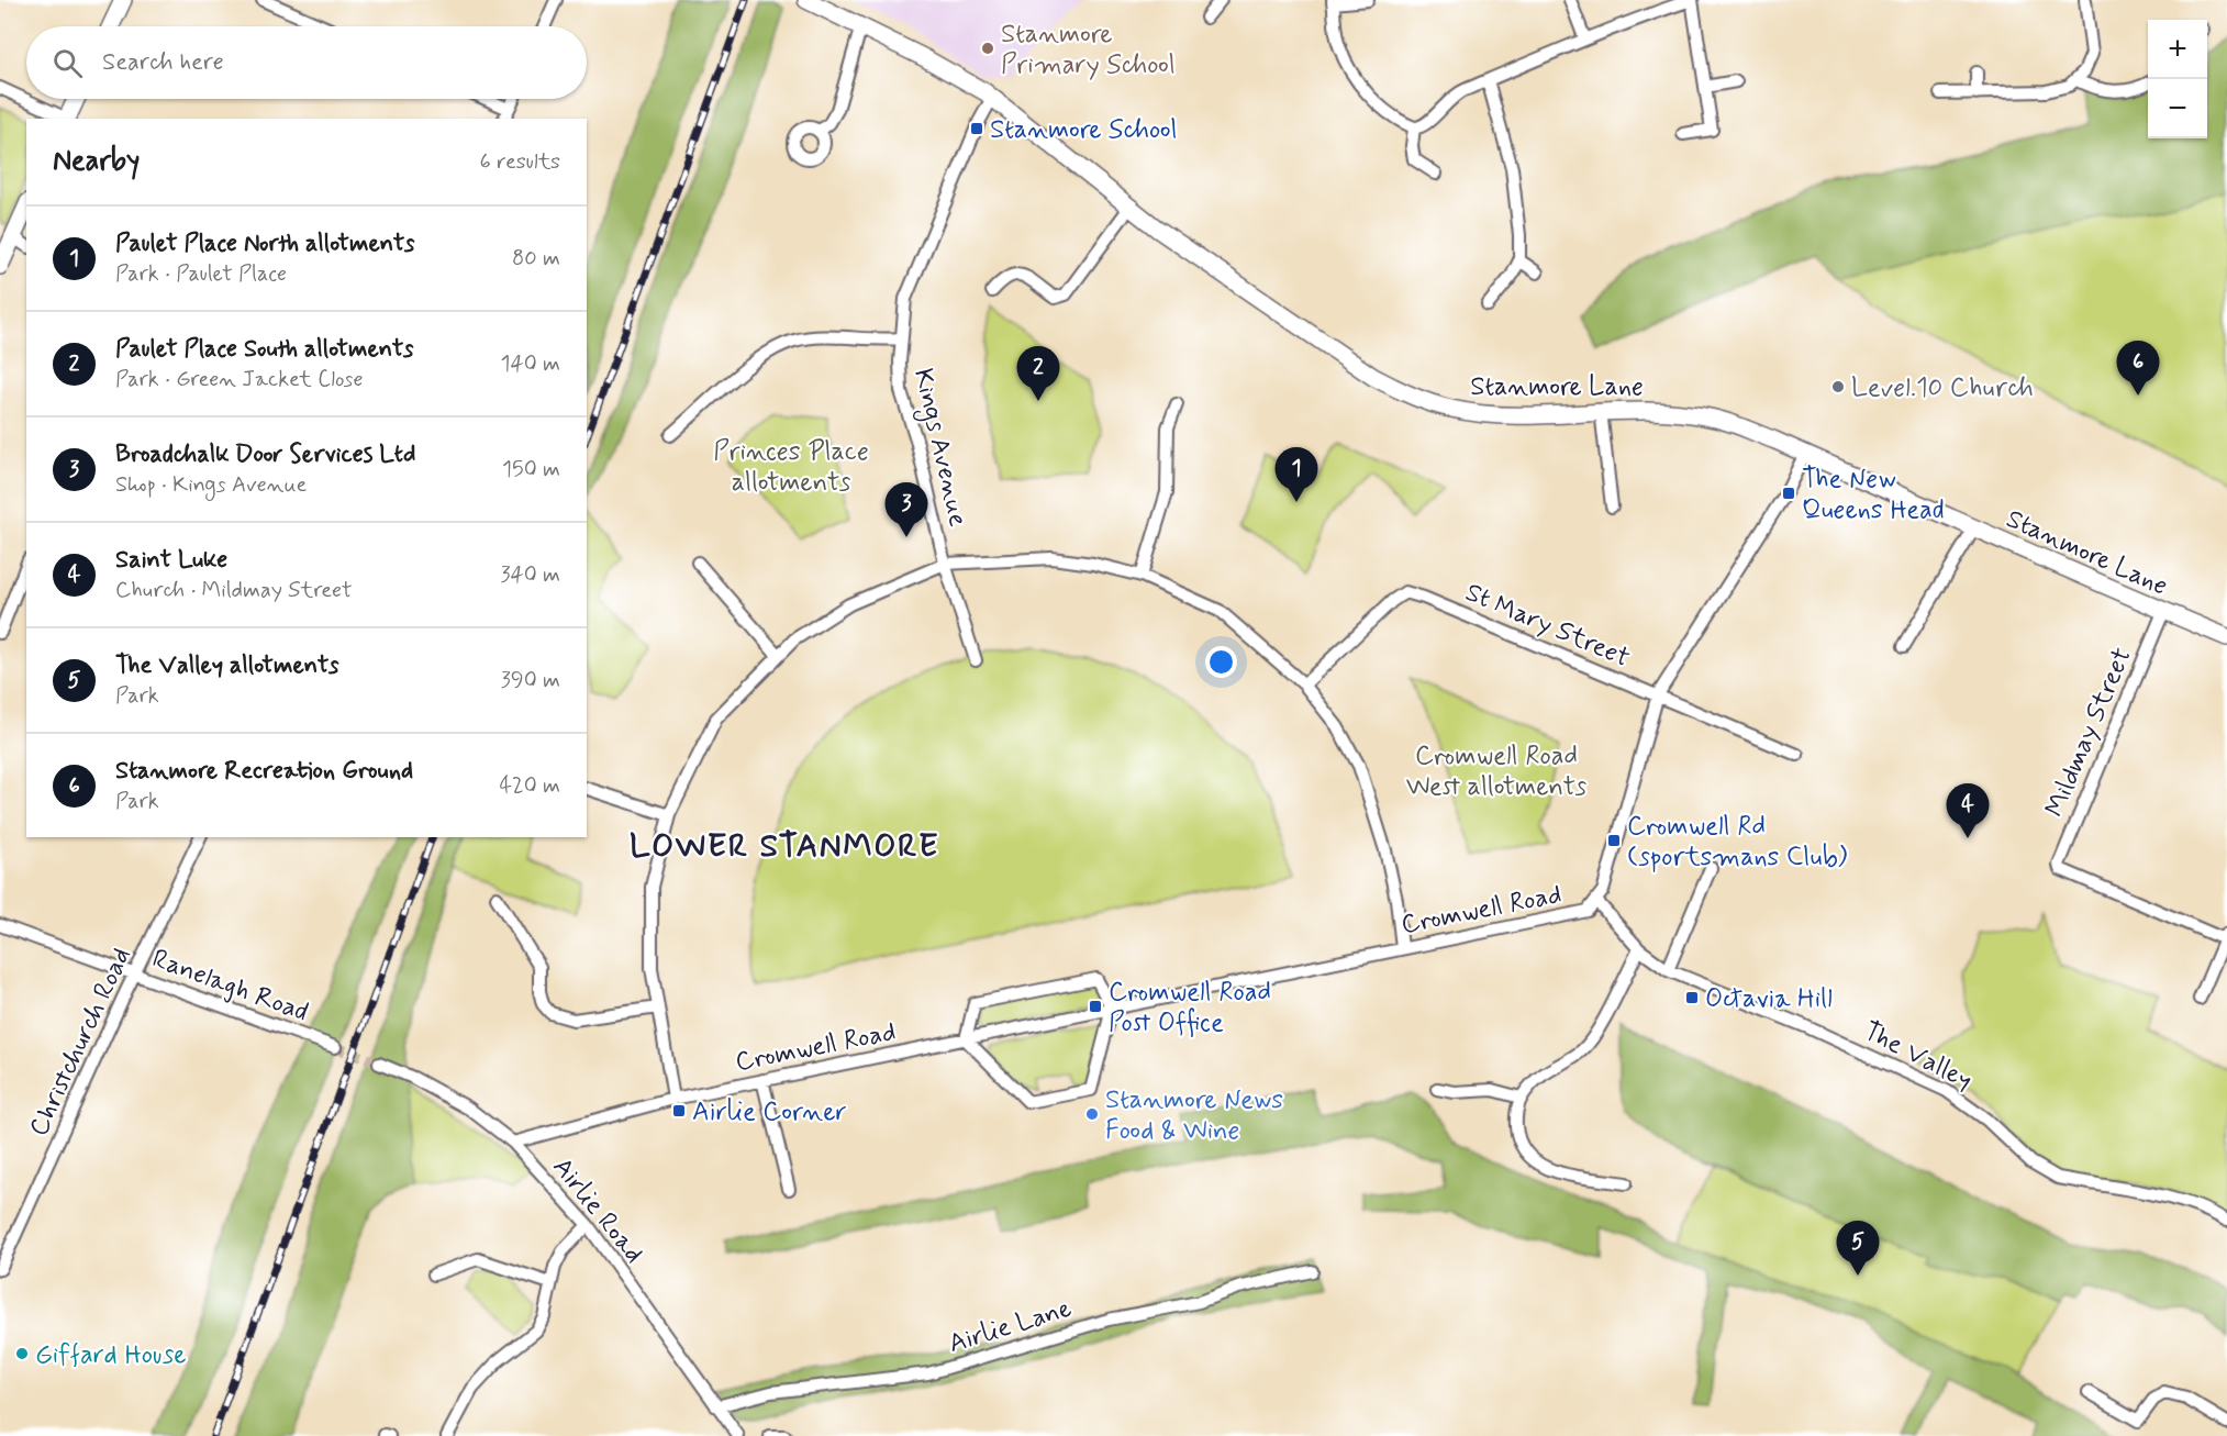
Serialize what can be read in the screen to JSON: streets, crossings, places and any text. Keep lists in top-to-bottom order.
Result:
{
  "streets": {
    "street": [
      "Stanmore Lane",
      "Kings Avenue",
      "St Mary Street",
      "Mildmay Street",
      "Cromwell Road",
      "Ranelagh Road",
      "Christchurch Road",
      "The Valley",
      "Airlie Road",
      "Airlie Lane"
    ]
  },
  "crossings": [
    ["Stanmore Lane", "Kings Avenue"],
    ["Stanmore Lane", "Mildmay Street"],
    ["Stanmore Lane", "Cromwell Road"],
    ["St Mary Street", "Cromwell Road"],
    ["Cromwell Road", "The Valley"],
    ["Cromwell Road", "Airlie Road"],
    ["Ranelagh Road", "Christchurch Road"],
    ["Airlie Road", "Airlie Lane"]
  ],
  "districts": ["LOWER STANMORE"],
  "parks": ["Princes Place allotments", "Cromwell Road West allotments"],
  "places": {
    "other": [
      "Stanmore Primary School",
      "Level.10 Church",
      "Stanmore News Food & Wine",
      "Giffard House"
    ],
    "transit": [
      "Stanmore School",
      "The New Queens Head",
      "Cromwell Rd (sportsmans Club)",
      "Octavia Hill",
      "Cromwell Road Post Office",
      "Airlie Corner"
    ]
  },
  "page": {
    "map_buttons": ["+", "−"],
    "search": "Search here",
    "heading": ["Nearby", "6 results"],
    "list": [
      {
        "mark": "1",
        "name": "Paulet Place North allotments",
        "note": "Park · Paulet Place",
        "value": "80 m"
      },
      {
        "mark": "2",
        "name": "Paulet Place South allotments",
        "note": "Park · Green Jacket Close",
        "value": "140 m"
      },
      {
        "mark": "3",
        "name": "Broadchalk Door Services Ltd",
        "note": "Shop · Kings Avenue",
        "value": "150 m"
      },
      {
        "mark": "4",
        "name": "Saint Luke",
        "note": "Church · Mildmay Street",
        "value": "340 m"
      },
      {
        "mark": "5",
        "name": "The Valley allotments",
        "note": "Park",
        "value": "390 m"
      },
      {
        "mark": "6",
        "name": "Stanmore Recreation Ground",
        "note": "Park",
        "value": "420 m"
      }
    ],
    "pins": [
      "6",
      "2",
      "1",
      "3",
      "4",
      "5"
    ]
  }
}
